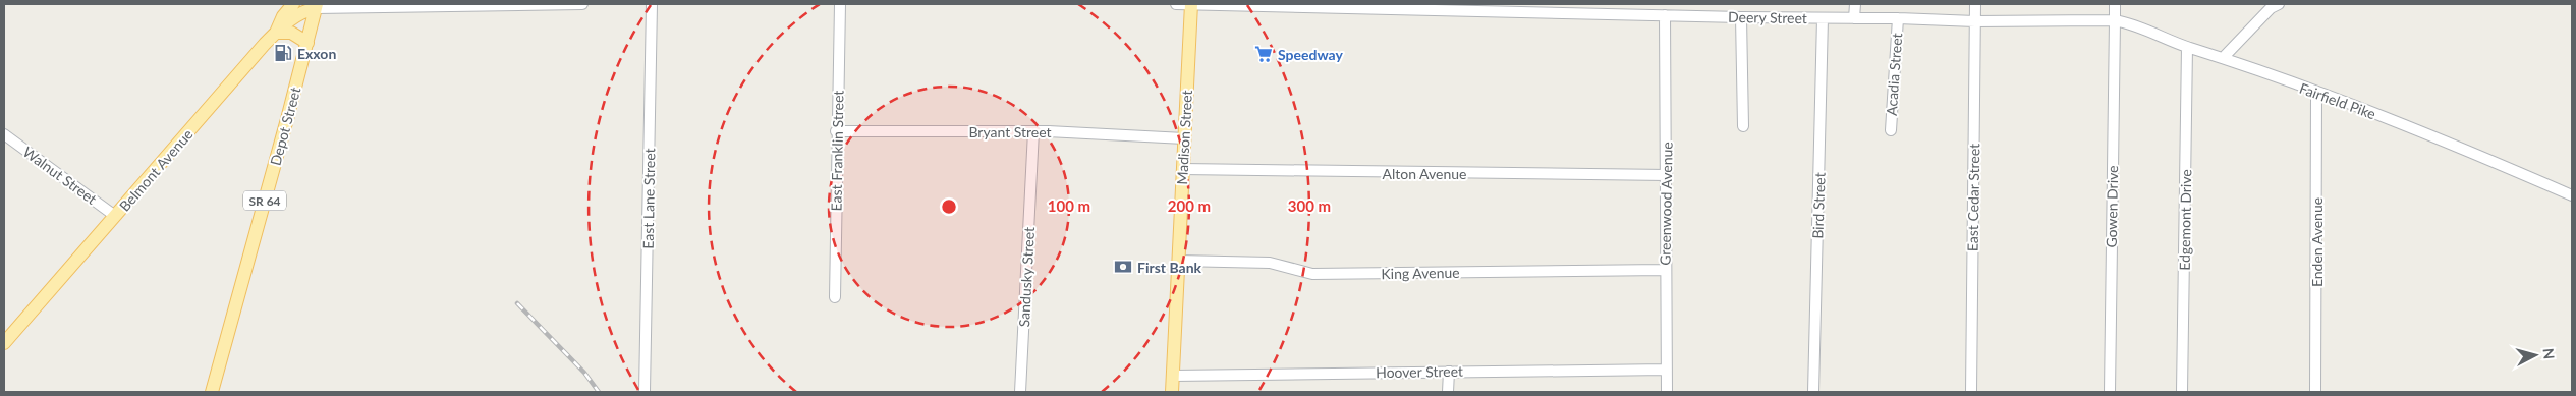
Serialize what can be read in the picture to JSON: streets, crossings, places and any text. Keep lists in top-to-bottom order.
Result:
{
  "streets": {
    "main road": [
      "Depot Street",
      "Madison Street",
      "Belmont Avenue",
      "SR 64"
    ],
    "street": [
      "Deery Street",
      "Acadia Street",
      "Fairfield Pike",
      "Bryant Street",
      "East Franklin Street",
      "Alton Avenue",
      "Walnut Street",
      "East Cedar Street",
      "East Lane Street",
      "Greenwood Avenue",
      "Bird Street",
      "Gowen Drive",
      "Edgemont Drive",
      "Enden Avenue",
      "King Avenue",
      "Sandusky Street",
      "Hoover Street"
    ]
  },
  "crossings": [
    ["Deery Street", "Acadia Street"],
    ["Deery Street", "Fairfield Pike"],
    ["Deery Street", "Madison Street"],
    ["Deery Street", "East Cedar Street"],
    ["Deery Street", "Greenwood Avenue"],
    ["Deery Street", "Bird Street"],
    ["Deery Street", "Gowen Drive"],
    ["Fairfield Pike", "Gowen Drive"],
    ["Fairfield Pike", "Edgemont Drive"],
    ["Fairfield Pike", "Enden Avenue"],
    ["Depot Street", "Belmont Avenue"],
    ["Bryant Street", "Madison Street"],
    ["Bryant Street", "East Franklin Street"],
    ["Bryant Street", "Sandusky Street"],
    ["Madison Street", "Alton Avenue"],
    ["Madison Street", "King Avenue"],
    ["Madison Street", "Hoover Street"],
    ["Belmont Avenue", "Walnut Street"],
    ["Alton Avenue", "Greenwood Avenue"],
    ["Greenwood Avenue", "King Avenue"],
    ["Greenwood Avenue", "Hoover Street"]
  ],
  "places": {
    "fuel station": ["Exxon"],
    "supermarket": ["Speedway"],
    "bank": ["First Bank"]
  },
  "north": "right",
  "rings": ["100 m", "200 m", "300 m"]
}
